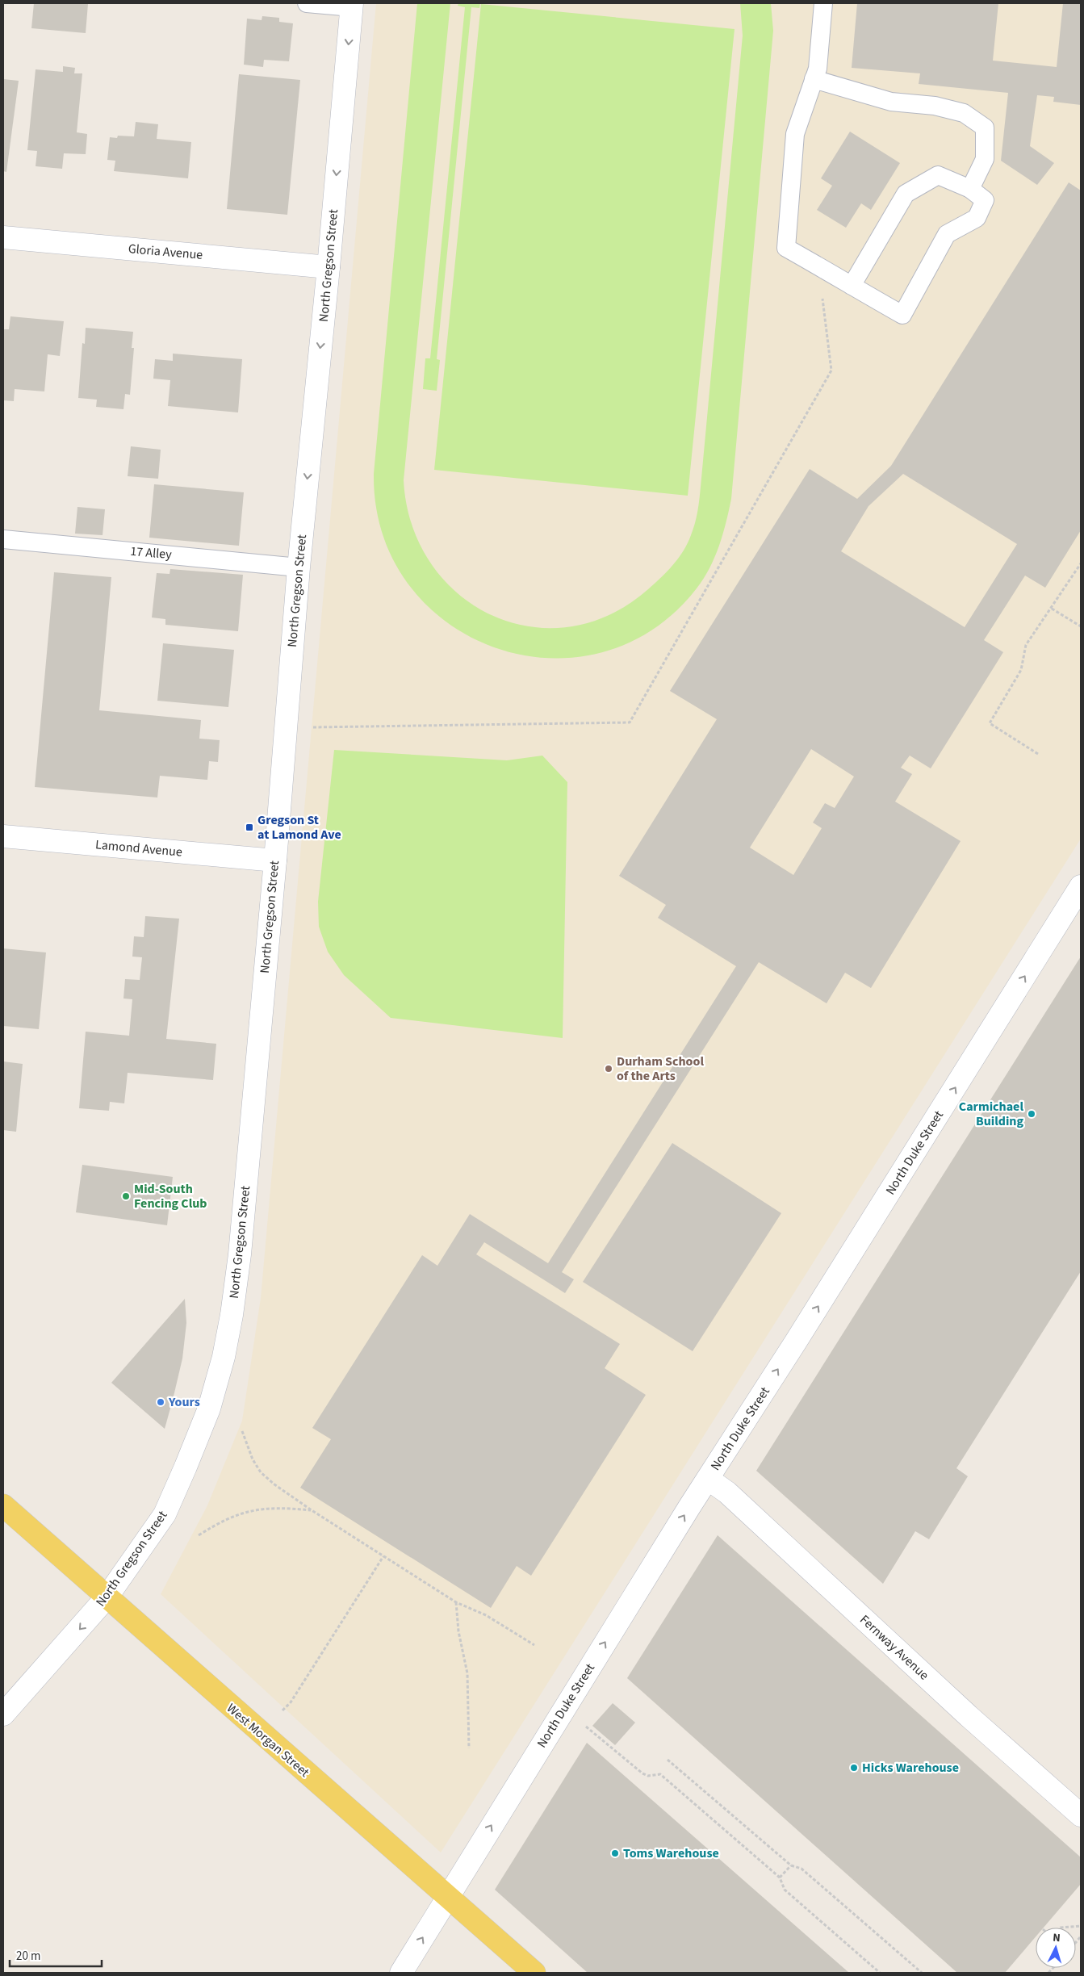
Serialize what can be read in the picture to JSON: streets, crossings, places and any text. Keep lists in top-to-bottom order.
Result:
{
  "streets": {
    "main road": [
      "Gloria Avenue",
      "North Gregson Street",
      "Lamond Avenue",
      "North Duke Street",
      "Fernway Avenue",
      "West Morgan Street"
    ],
    "lane": ["17 Alley"]
  },
  "crossings": [
    ["Gloria Avenue", "North Gregson Street"],
    ["North Gregson Street", "17 Alley"],
    ["North Gregson Street", "Lamond Avenue"],
    ["North Gregson Street", "West Morgan Street"],
    ["North Duke Street", "Fernway Avenue"],
    ["North Duke Street", "West Morgan Street"]
  ],
  "one_way": ["North Gregson Street", "North Duke Street"],
  "places": {
    "transit": ["Gregson St at Lamond Ave"],
    "other": [
      "Durham School of the Arts",
      "Carmichael Building",
      "Mid-South Fencing Club",
      "Yours",
      "Hicks Warehouse",
      "Toms Warehouse"
    ]
  },
  "scale_bar": "20 m",
  "north": "top"
}
